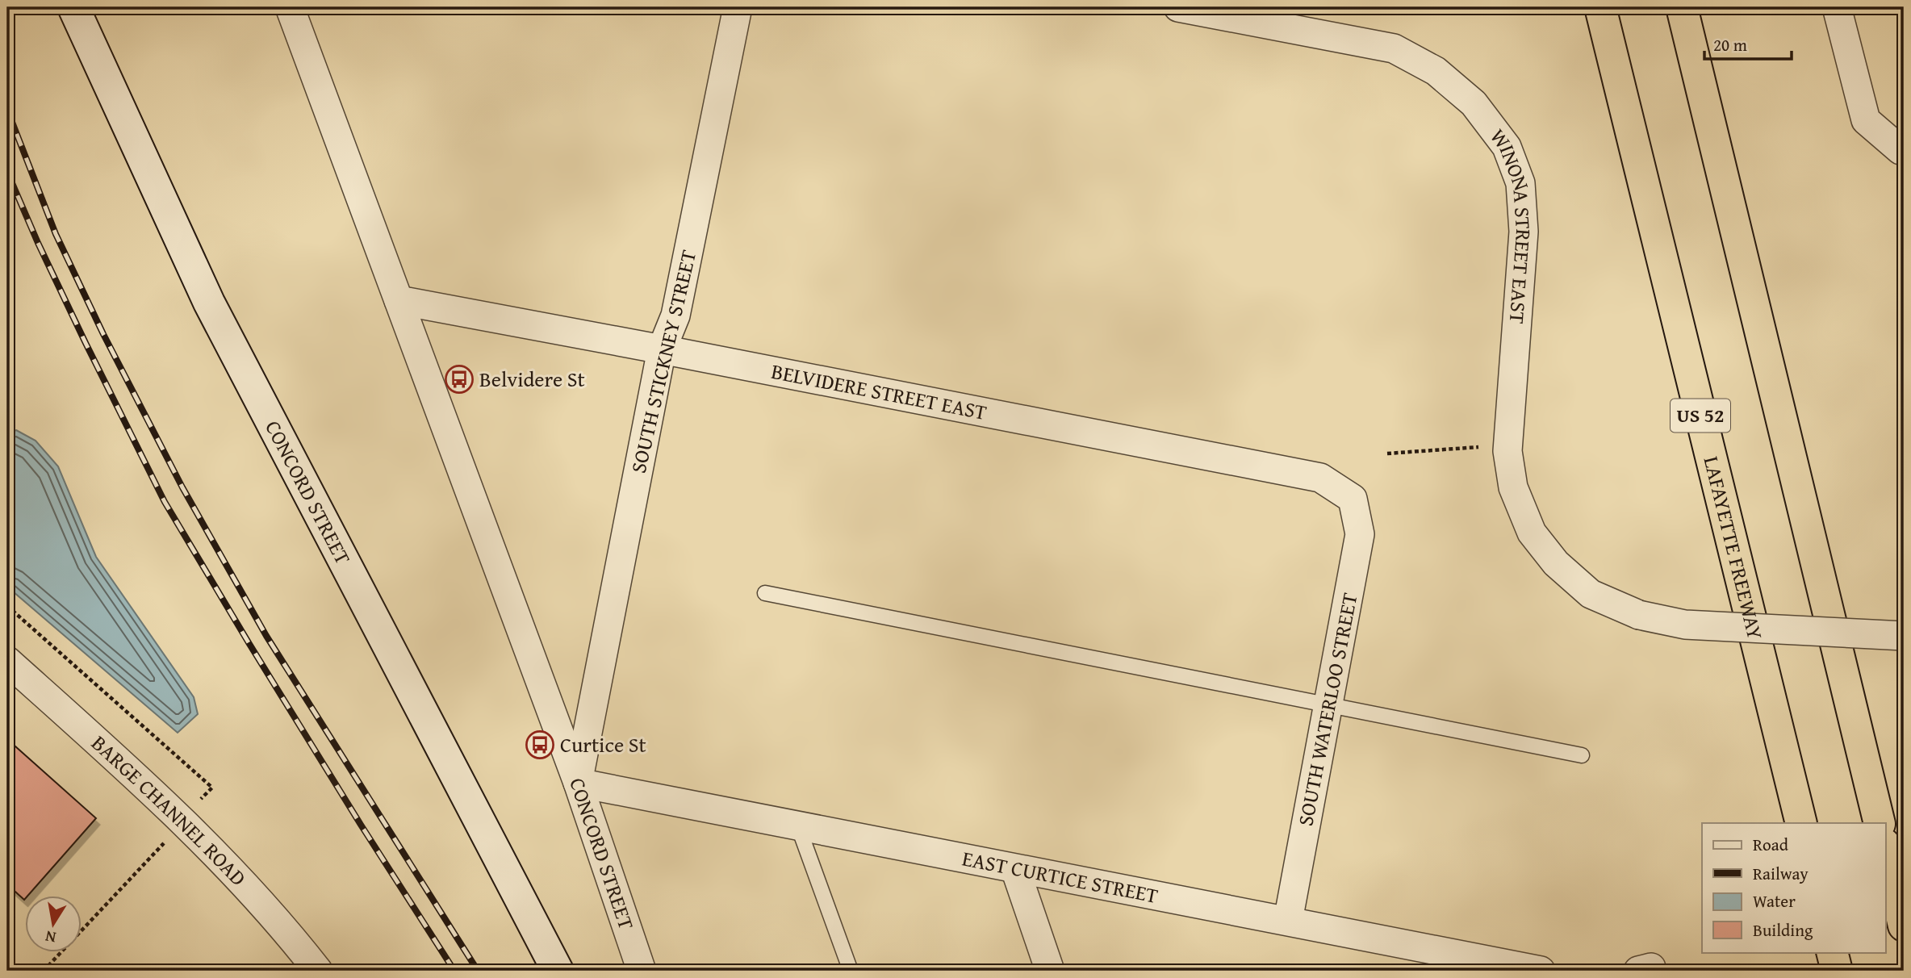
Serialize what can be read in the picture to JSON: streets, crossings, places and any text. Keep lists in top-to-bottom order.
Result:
{
  "streets": {
    "highway": ["US 52", "LAFAYETTE FREEWAY"],
    "main road": ["CONCORD STREET"],
    "street": [
      "WINONA STREET EAST",
      "SOUTH STICKNEY STREET",
      "BELVIDERE STREET EAST",
      "SOUTH WATERLOO STREET",
      "BARGE CHANNEL ROAD",
      "EAST CURTICE STREET"
    ]
  },
  "crossings": [
    ["SOUTH STICKNEY STREET", "BELVIDERE STREET EAST"],
    ["SOUTH STICKNEY STREET", "CONCORD STREET"],
    ["SOUTH STICKNEY STREET", "EAST CURTICE STREET"],
    ["BELVIDERE STREET EAST", "CONCORD STREET"],
    ["BELVIDERE STREET EAST", "SOUTH WATERLOO STREET"],
    ["CONCORD STREET", "EAST CURTICE STREET"],
    ["SOUTH WATERLOO STREET", "EAST CURTICE STREET"]
  ],
  "places": {
    "bus stop": ["Belvidere St", "Curtice St"]
  },
  "legend": [
    "Road",
    "Railway",
    "Water",
    "Building"
  ],
  "scale_bar": "20 m",
  "north": "bottom"
}
